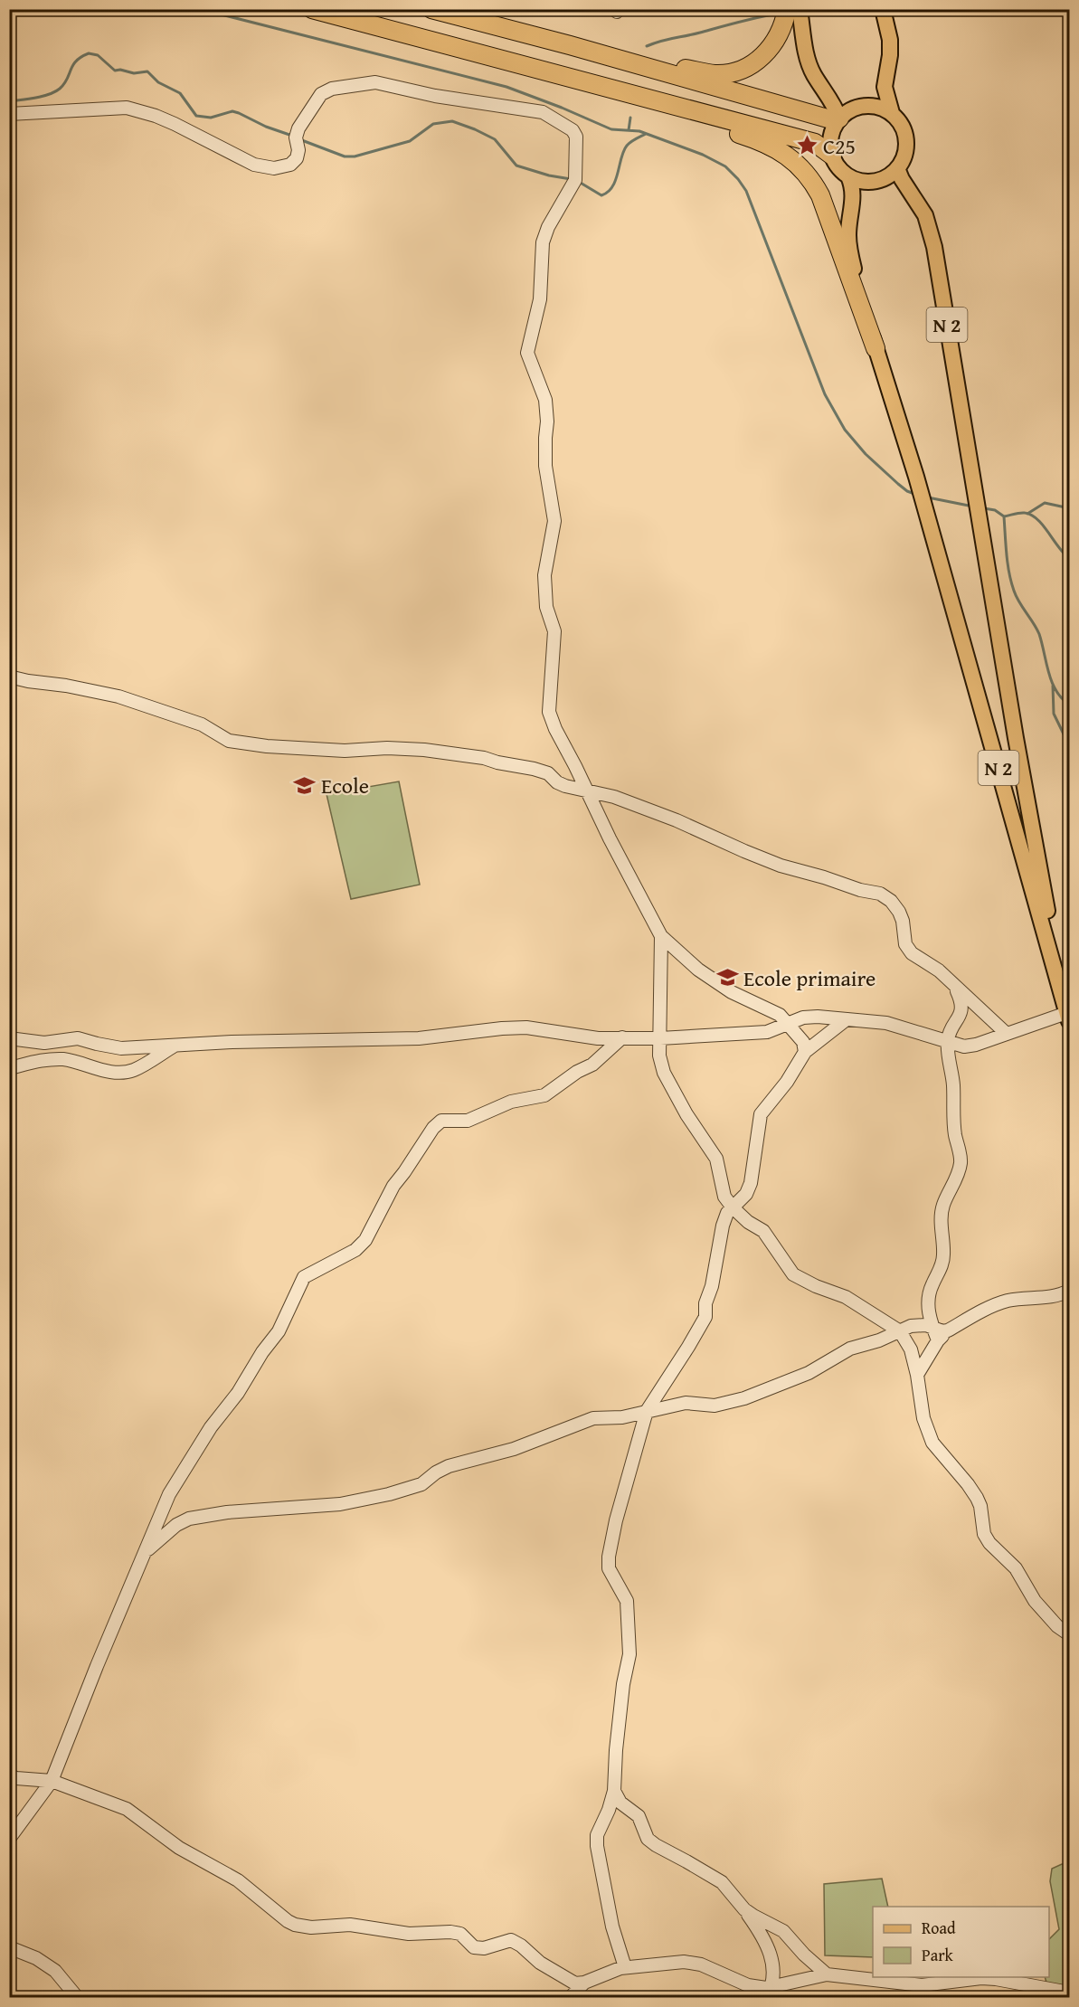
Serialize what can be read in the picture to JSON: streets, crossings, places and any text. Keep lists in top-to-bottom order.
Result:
{
  "streets": {
    "main road": ["N 2"]
  },
  "places": {
    "place": ["C25"],
    "school or university": ["Ecole", "Ecole primaire"]
  },
  "legend": ["Road", "Park"]
}
